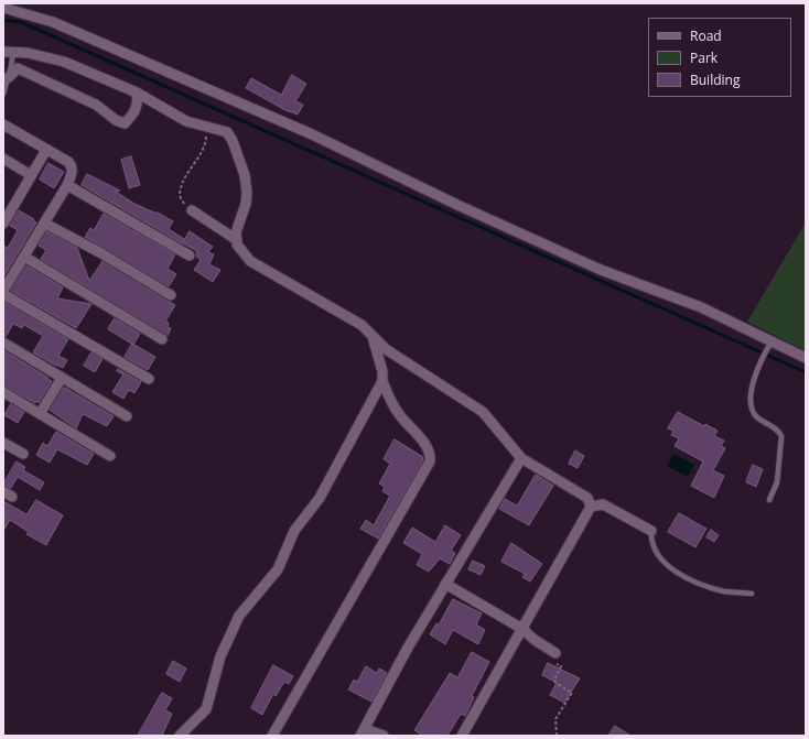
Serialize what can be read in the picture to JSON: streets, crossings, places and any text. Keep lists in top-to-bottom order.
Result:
{
  "legend": ["Road", "Park", "Building"]
}
